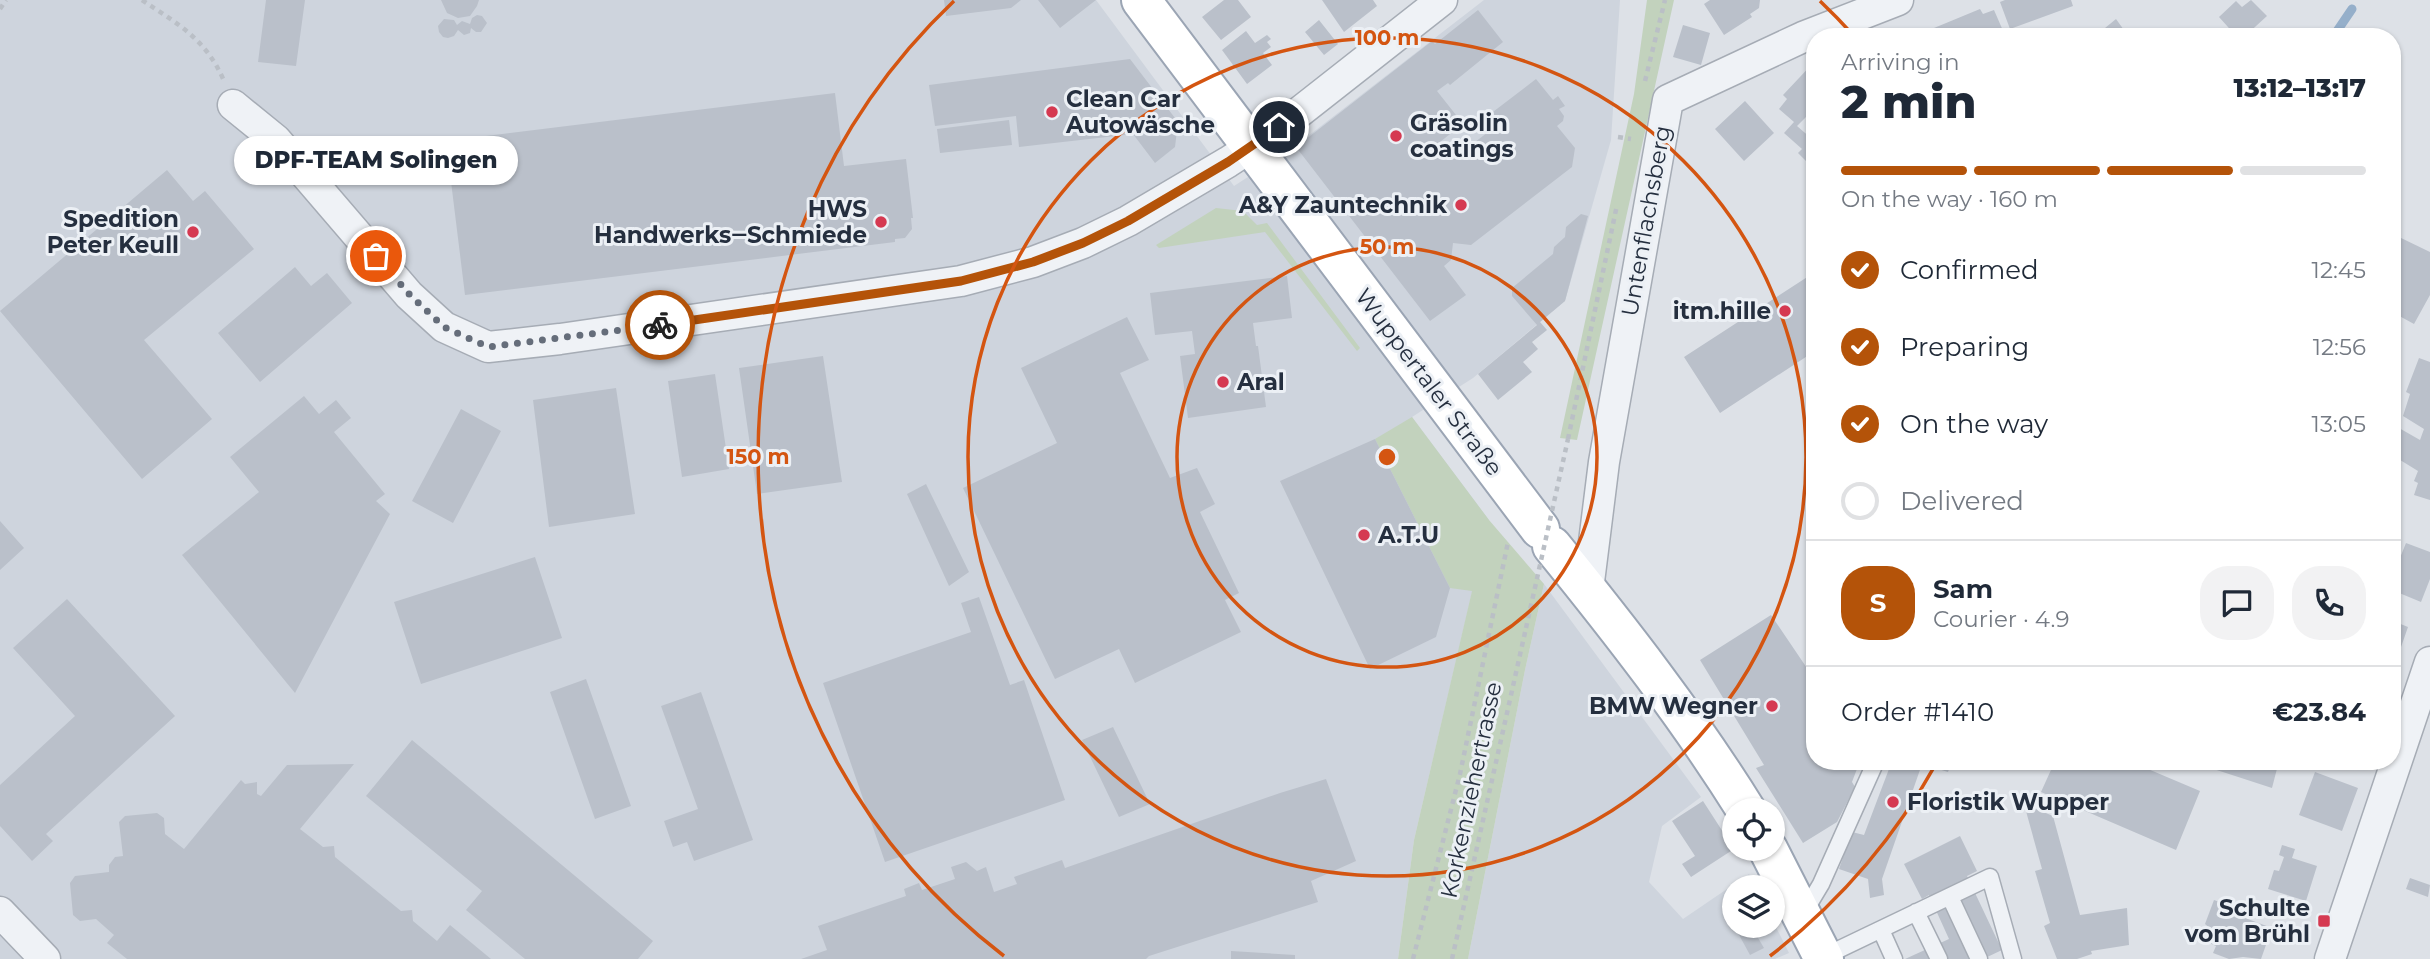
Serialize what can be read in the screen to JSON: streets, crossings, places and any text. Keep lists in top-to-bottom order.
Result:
{
  "streets": {
    "main road": ["Wuppertaler Straße"],
    "street": ["Untenflachsberg"],
    "path": ["Korkenziehertrasse"]
  },
  "crossings": [
    ["Untenflachsberg", "Wuppertaler Straße"]
  ],
  "places": {
    "other": [
      "Clean Car Autowäsche",
      "Gräsolin coatings",
      "A&Y Zauntechnik",
      "HWS Handwerks‒Schmiede",
      "Spedition Peter Keull",
      "DPF-TEAM Solingen",
      "itm.hille",
      "Aral",
      "A.T.U",
      "BMW Wegner",
      "Floristik Wupper"
    ],
    "transit": ["Schulte vom Brühl"]
  },
  "page": {
    "heading": ["2 min", "Arriving in", "13:12–13:17"],
    "panel": [
      "Sam",
      "Courier · 4.9",
      "Order #1410",
      "€23.84"
    ],
    "bubble": "DPF-TEAM Solingen",
    "bar": "On the way · 160 m",
    "list": [
      ["Confirmed", "12:45"],
      ["Preparing", "12:56"],
      ["On the way", "13:05"],
      "Delivered"
    ],
    "round": "S"
  },
  "rings": ["100 m", "50 m", "150 m"]
}
